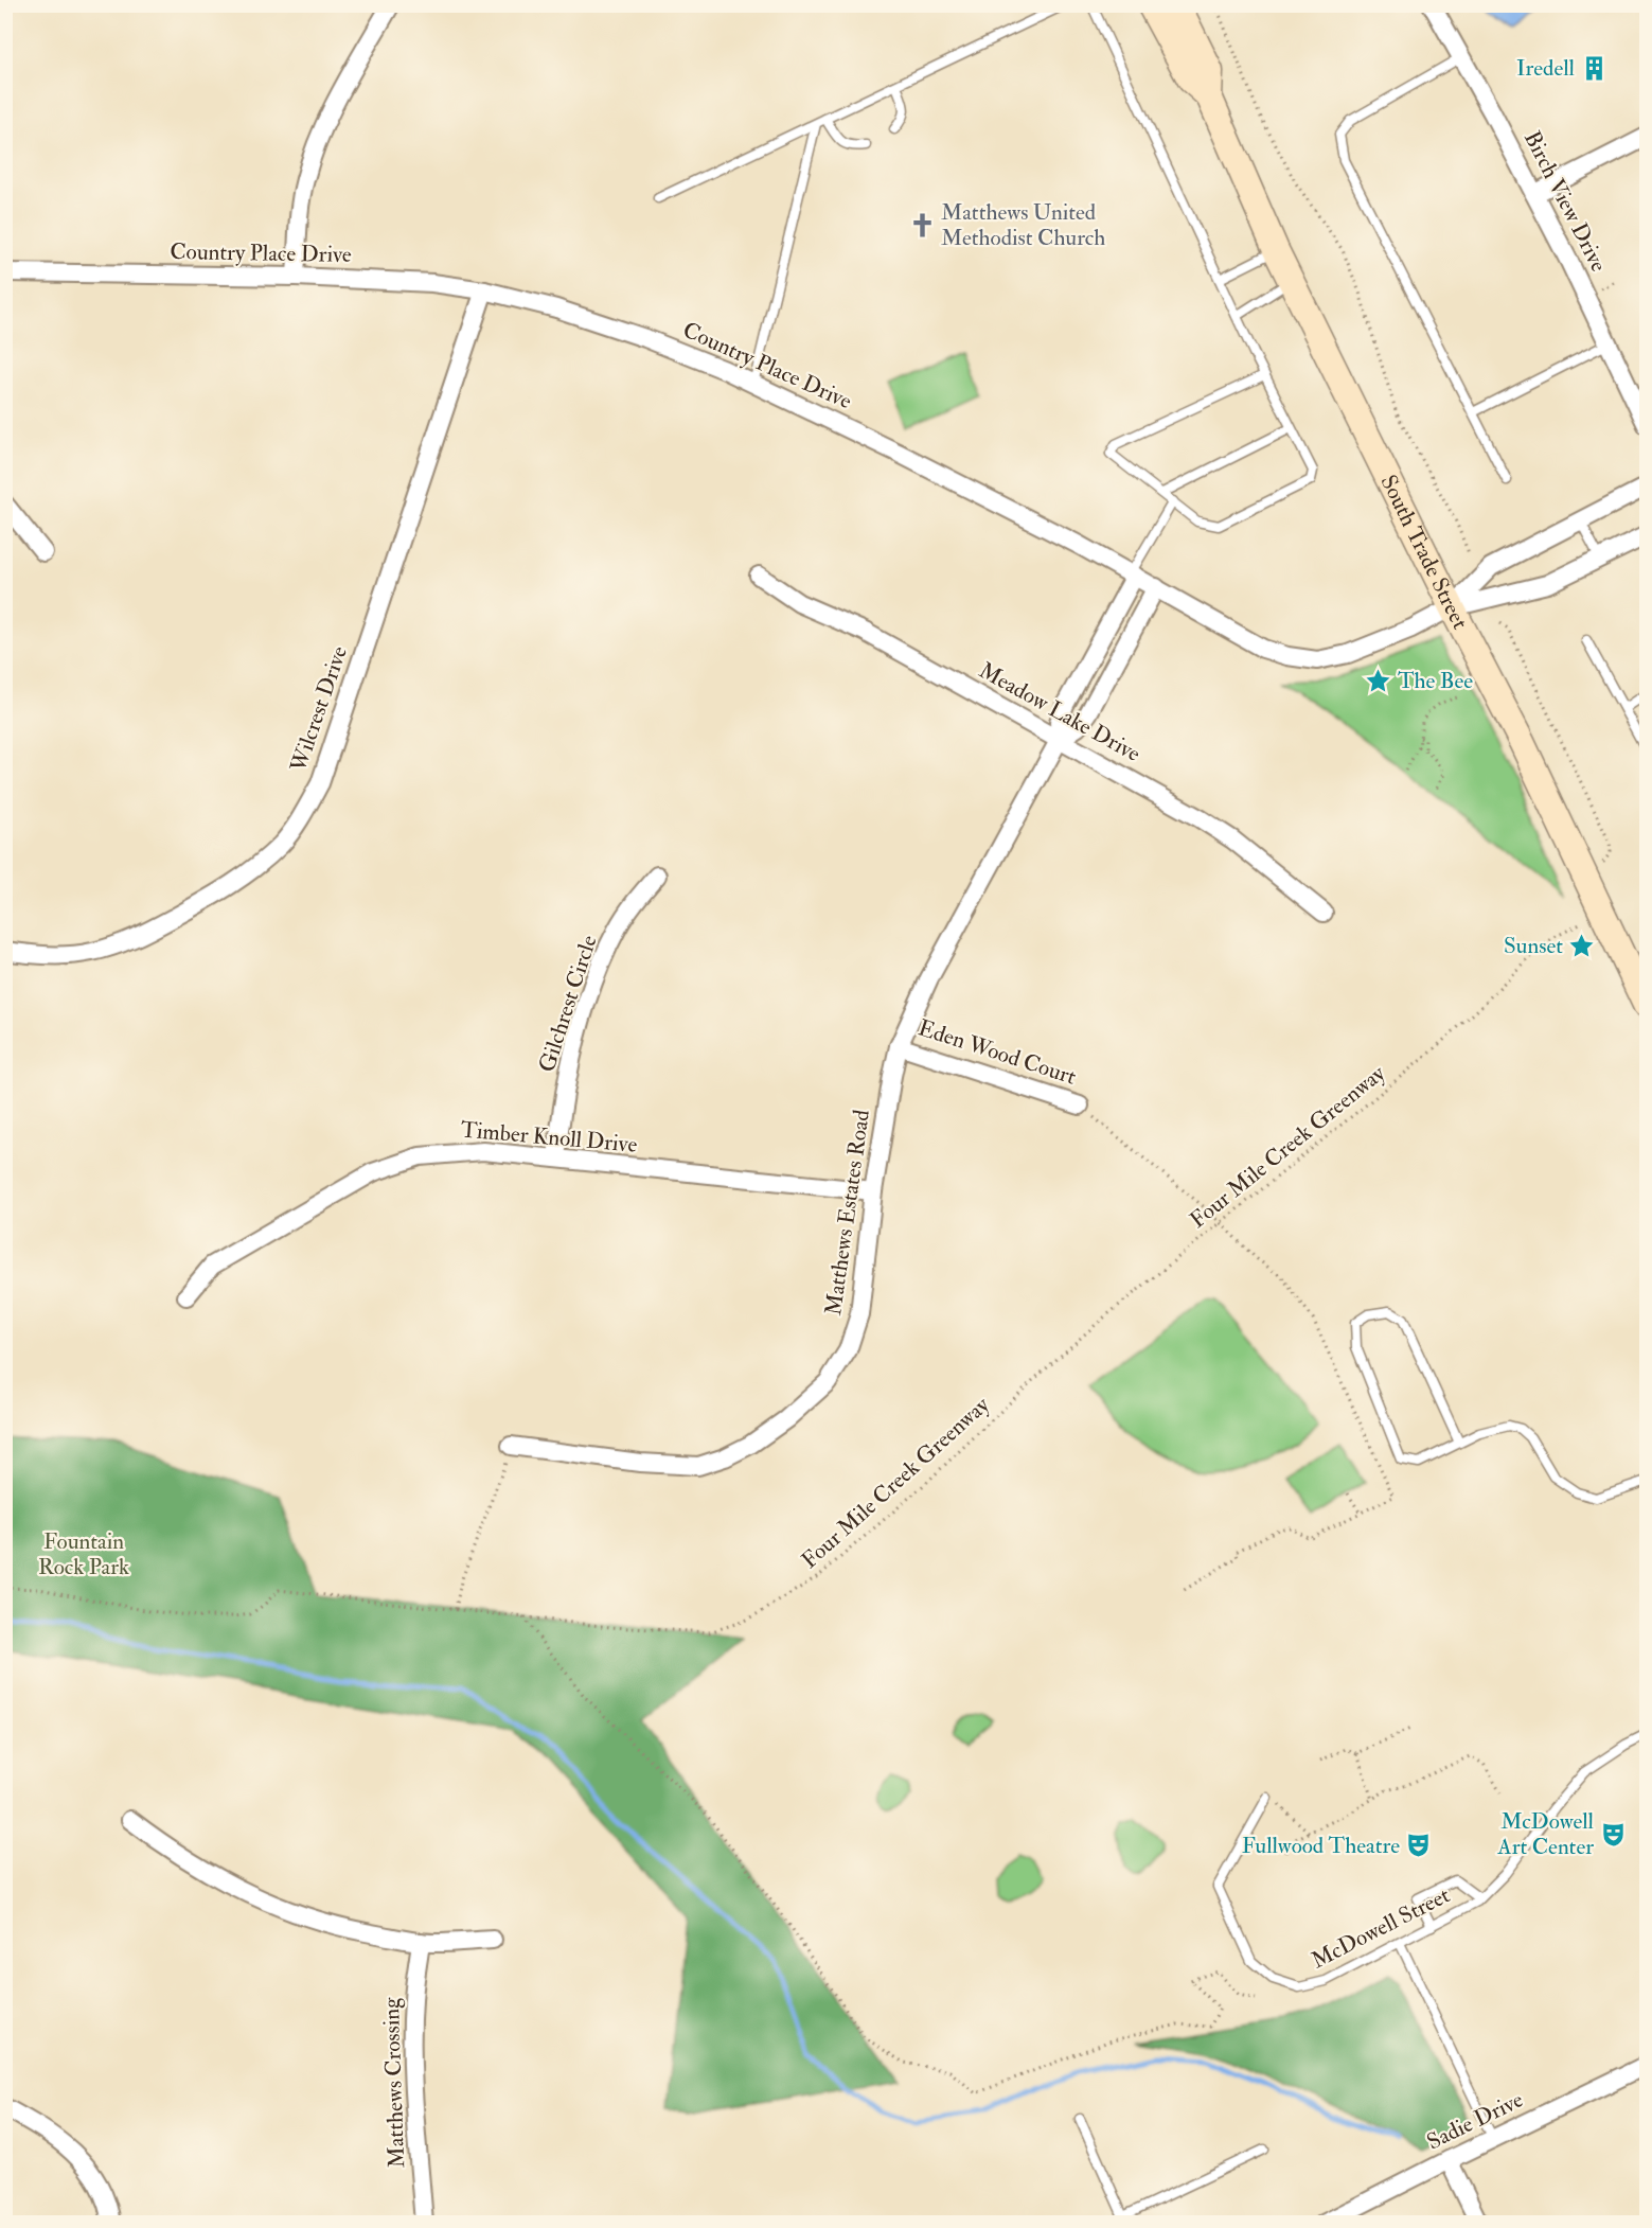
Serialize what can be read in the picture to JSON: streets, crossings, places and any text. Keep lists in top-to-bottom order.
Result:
{
  "streets": {
    "main road": ["South Trade Street"],
    "street": [
      "Birch View Drive",
      "Country Place Drive",
      "Wilcrest Drive",
      "Meadow Lake Drive",
      "Gilchrest Circle",
      "Eden Wood Court",
      "Timber Knoll Drive",
      "Matthews Estates Road",
      "Matthews Crossing",
      "Sadie Drive"
    ],
    "lane": ["McDowell Street"],
    "path": ["Four Mile Creek Greenway"]
  },
  "crossings": [
    ["Country Place Drive", "South Trade Street"],
    ["Country Place Drive", "Wilcrest Drive"],
    ["Country Place Drive", "Matthews Estates Road"],
    ["Meadow Lake Drive", "Matthews Estates Road"],
    ["Gilchrest Circle", "Timber Knoll Drive"],
    ["Eden Wood Court", "Matthews Estates Road"],
    ["Timber Knoll Drive", "Matthews Estates Road"]
  ],
  "parks": ["Fountain Rock Park"],
  "places": {
    "building": ["Iredell"],
    "church": ["Matthews United Methodist Church"],
    "place": ["The Bee", "Sunset"],
    "theatre": ["McDowell Art Center", "Fullwood Theatre"]
  }
}
